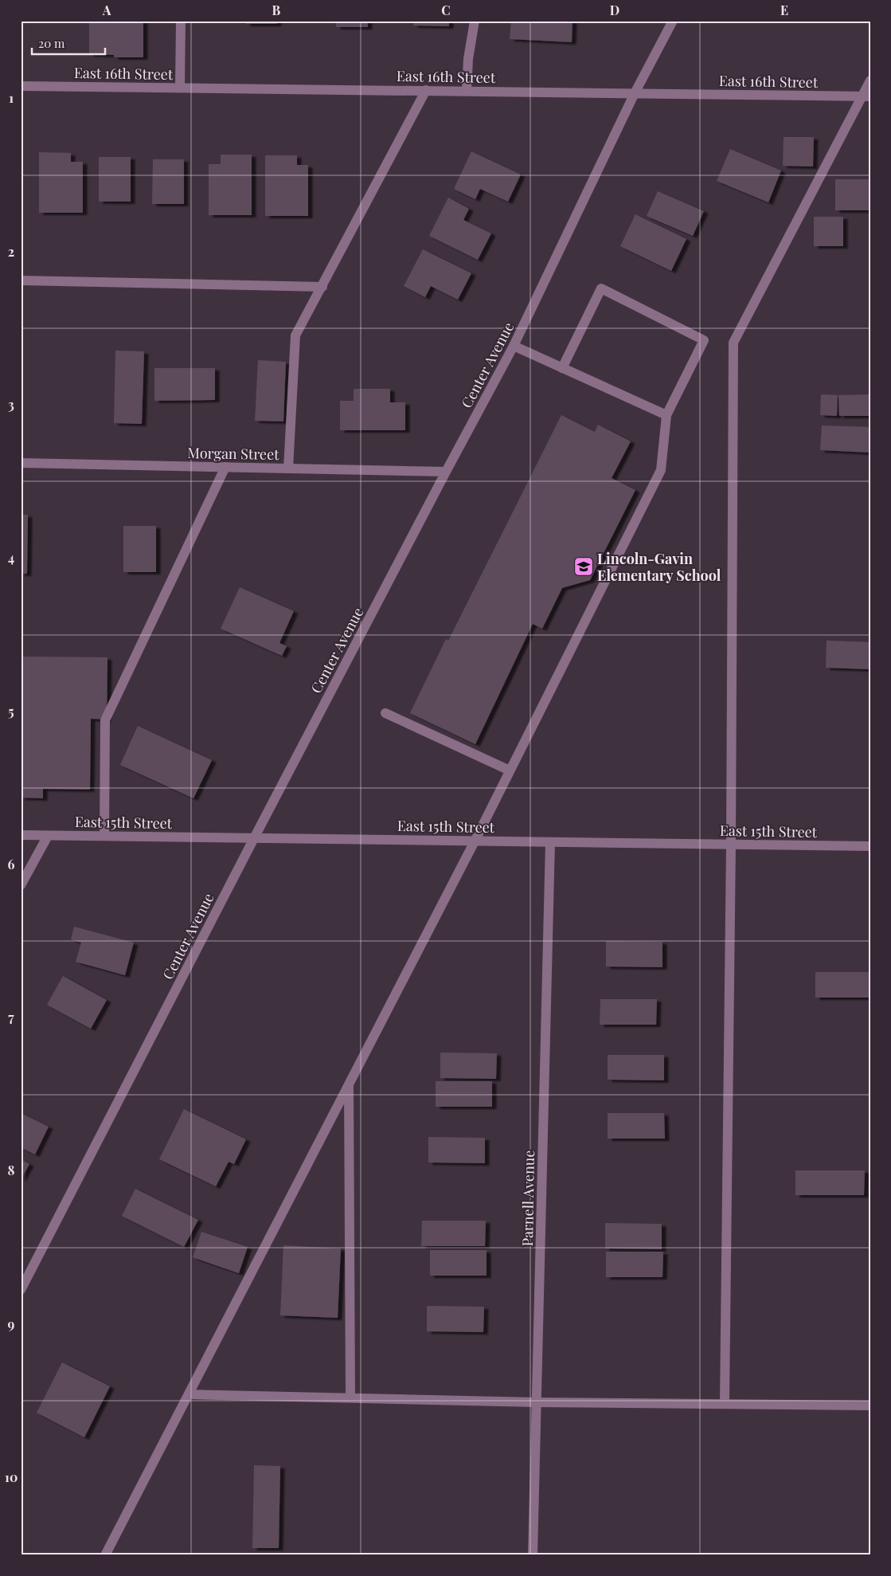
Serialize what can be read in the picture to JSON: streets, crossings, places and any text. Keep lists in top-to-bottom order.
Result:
{
  "streets": {
    "street": [
      "East 16th Street",
      "Center Avenue",
      "Morgan Street",
      "East 15th Street",
      "Parnell Avenue"
    ]
  },
  "crossings": [
    ["East 16th Street", "Center Avenue"],
    ["Center Avenue", "Morgan Street"],
    ["Center Avenue", "East 15th Street"],
    ["East 15th Street", "Parnell Avenue"]
  ],
  "places": {
    "school or university": ["Lincoln-Gavin Elementary School"]
  },
  "scale_bar": "20 m",
  "grid": {
    "columns": [
      "A",
      "B",
      "C",
      "D",
      "E"
    ],
    "rows": [
      "1",
      "2",
      "3",
      "4",
      "5",
      "6",
      "7",
      "8",
      "9",
      "10"
    ]
  }
}
